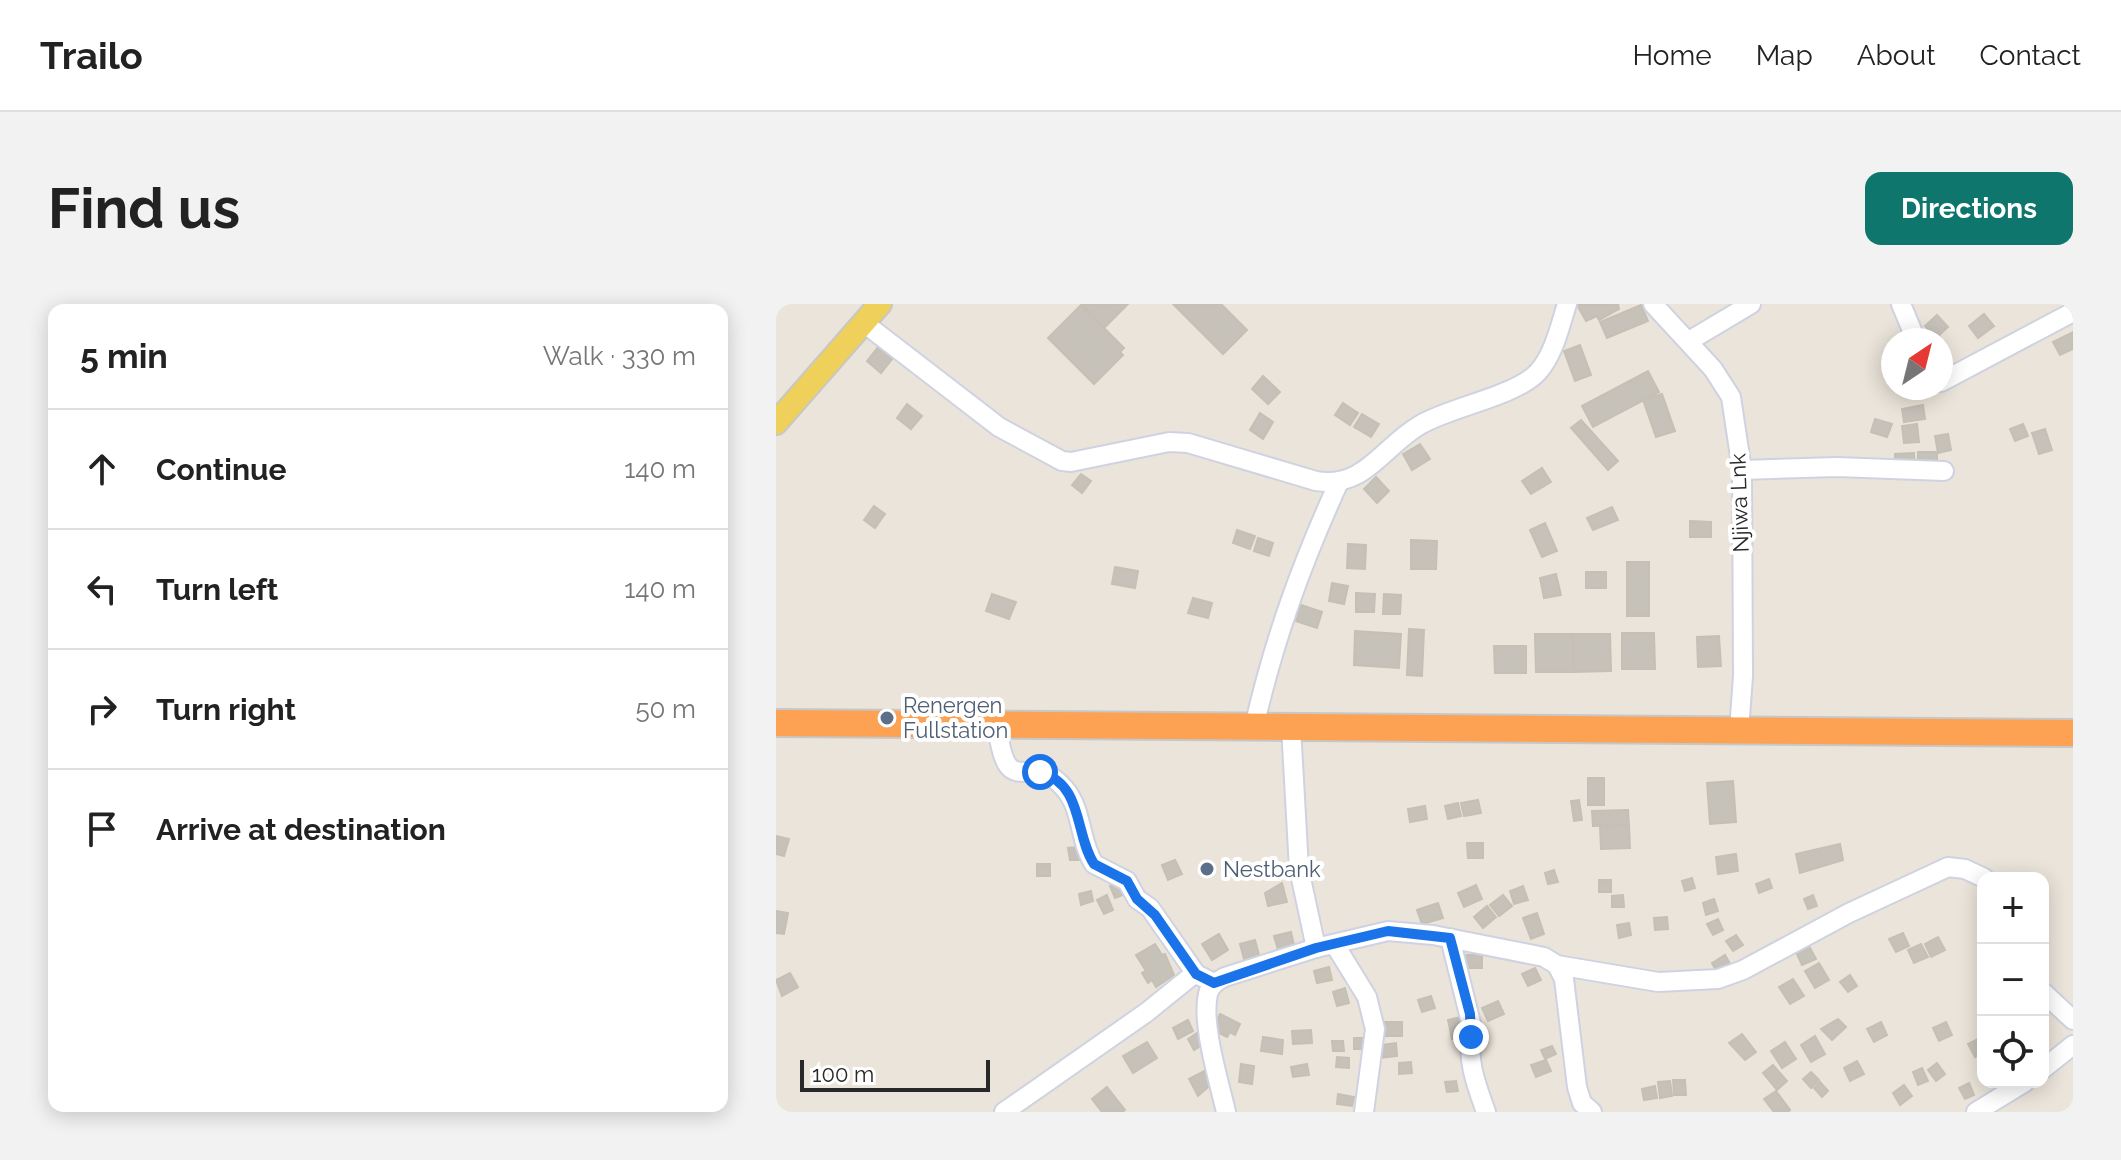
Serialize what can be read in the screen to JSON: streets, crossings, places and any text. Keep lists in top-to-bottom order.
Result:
{
  "streets": {
    "street": ["Njiwa Lnk"]
  },
  "places": ["Renergen Fullstation", "Nestbank"],
  "scale_bar": "100 m",
  "north": "top right",
  "page": {
    "header": "Trailo",
    "nav": [
      "Home",
      "Map",
      "About",
      "Contact"
    ],
    "buttons": "Directions",
    "title": "Find us",
    "heading": ["5 min", "Walk · 330 m"],
    "list": [
      ["Continue", "140 m"],
      ["Turn left", "140 m"],
      ["Turn right", "50 m"],
      "Arrive at destination"
    ],
    "map_buttons": ["+", "−"],
    "scale": "100 m"
  }
}
